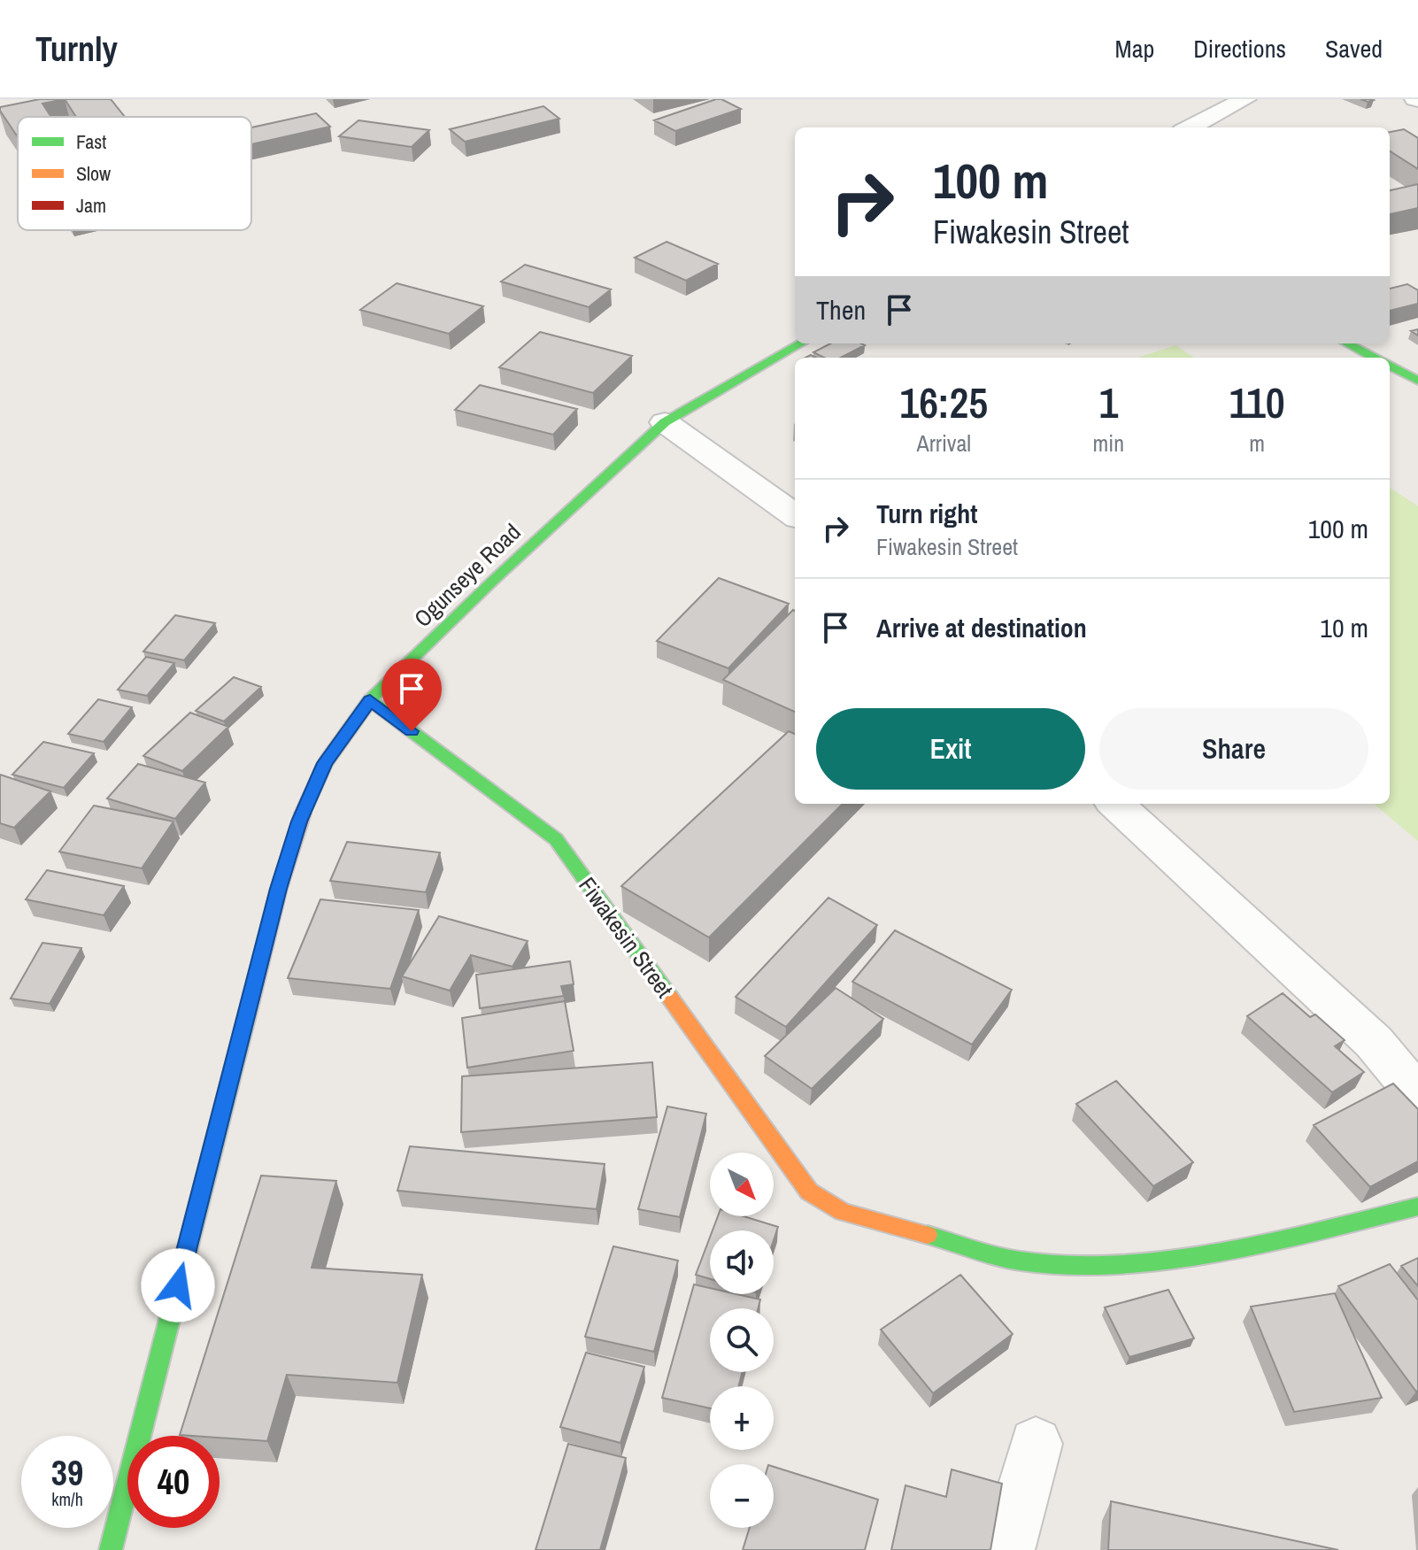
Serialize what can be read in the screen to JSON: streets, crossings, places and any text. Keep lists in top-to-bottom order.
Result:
{
  "streets": {
    "street": ["Ogunseye Road", "Fiwakesin Street"]
  },
  "crossings": [
    ["Ogunseye Road", "Fiwakesin Street"]
  ],
  "legend": ["Fast", "Slow", "Jam"],
  "north": "bottom right",
  "page": {
    "header": "Turnly",
    "nav": ["Map", "Directions", "Saved"],
    "turn": ["100 m", "Fiwakesin Street"],
    "then": "Then",
    "eta": [
      "16:25",
      "Arrival",
      "1",
      "min",
      "110",
      "m"
    ],
    "list": [
      {
        "name": "Turn right",
        "note": "Fiwakesin Street",
        "value": "100 m"
      },
      {
        "name": "Arrive at destination",
        "value": "10 m"
      }
    ],
    "buttons": ["Exit", "Share"],
    "map_buttons": ["+", "−"],
    "speed": "39 km/h",
    "limit": "40"
  }
}
